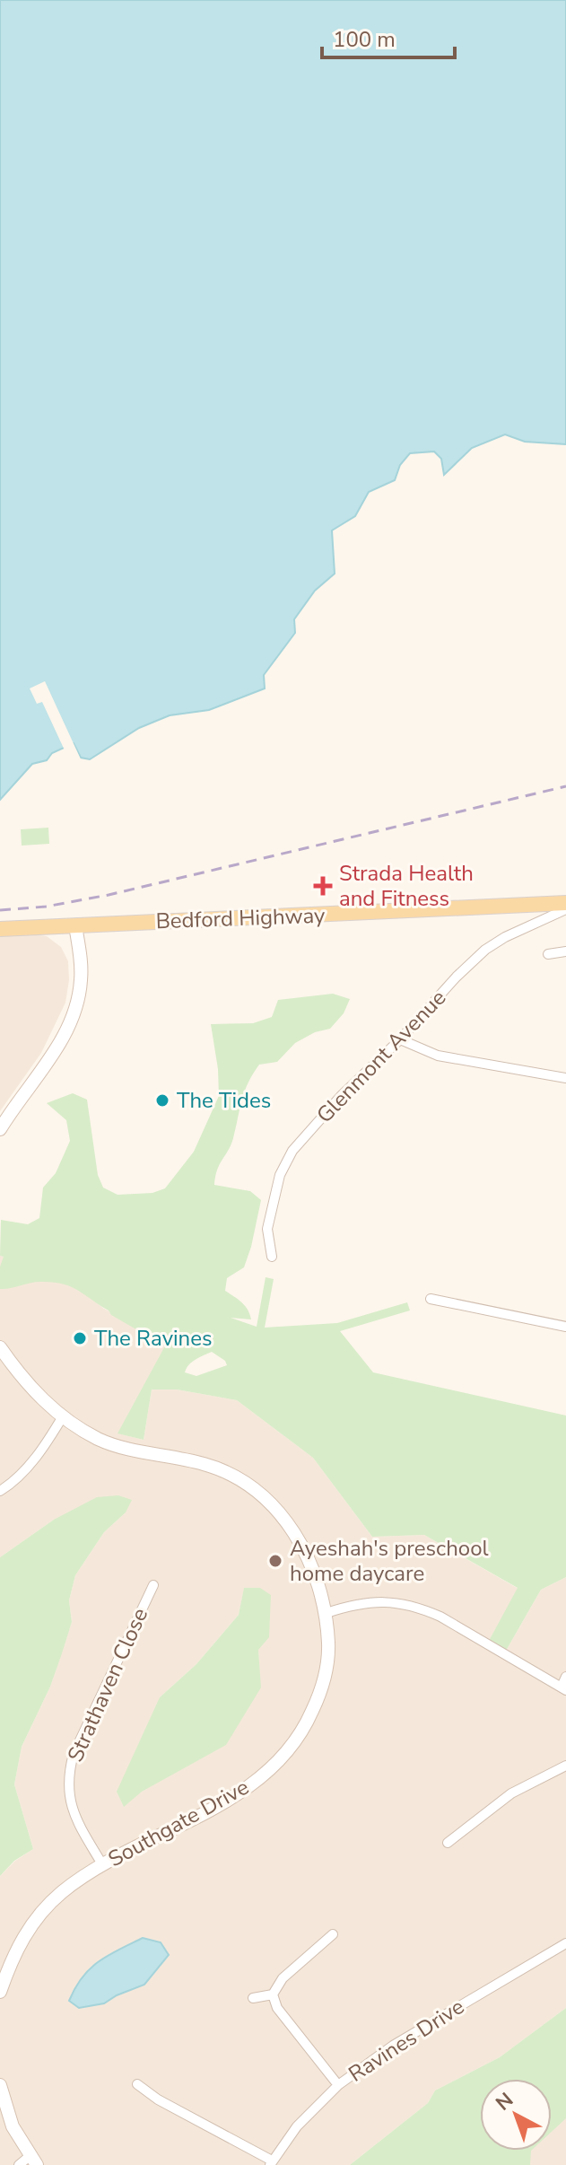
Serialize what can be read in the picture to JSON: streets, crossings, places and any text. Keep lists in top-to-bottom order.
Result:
{
  "streets": {
    "main road": ["Bedford Highway"],
    "street": [
      "Glenmont Avenue",
      "Strathaven Close",
      "Southgate Drive",
      "Ravines Drive"
    ]
  },
  "crossings": [
    ["Strathaven Close", "Southgate Drive"]
  ],
  "places": {
    "health": ["Strada Health and Fitness"],
    "other": ["The Tides", "The Ravines", "Ayeshah's preschool home daycare"]
  },
  "scale_bar": "100 m",
  "north": "top left"
}
